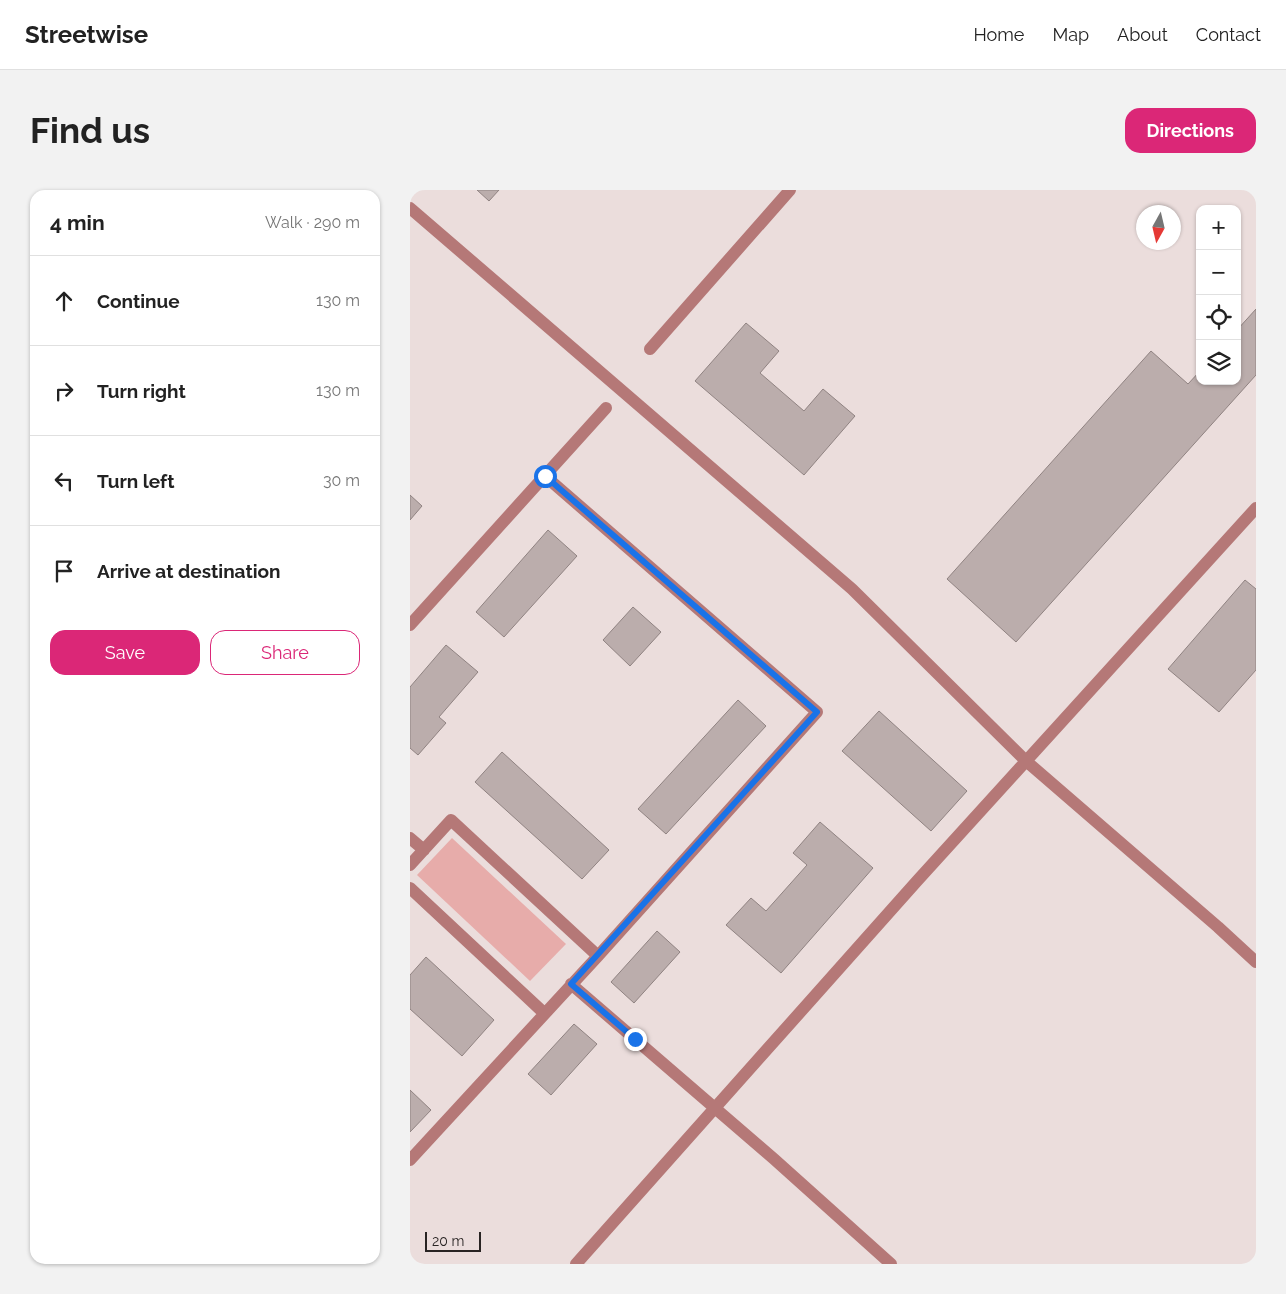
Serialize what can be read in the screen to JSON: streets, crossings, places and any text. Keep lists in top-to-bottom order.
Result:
{
  "scale_bar": "20 m",
  "north": "bottom",
  "page": {
    "header": "Streetwise",
    "nav": [
      "Home",
      "Map",
      "About",
      "Contact"
    ],
    "buttons": [
      "Directions",
      ["Save", "Share"]
    ],
    "title": "Find us",
    "heading": ["4 min", "Walk · 290 m"],
    "map_buttons": ["+", "−"],
    "list": [
      ["Continue", "130 m"],
      ["Turn right", "130 m"],
      ["Turn left", "30 m"],
      "Arrive at destination"
    ],
    "scale": "20 m"
  }
}
